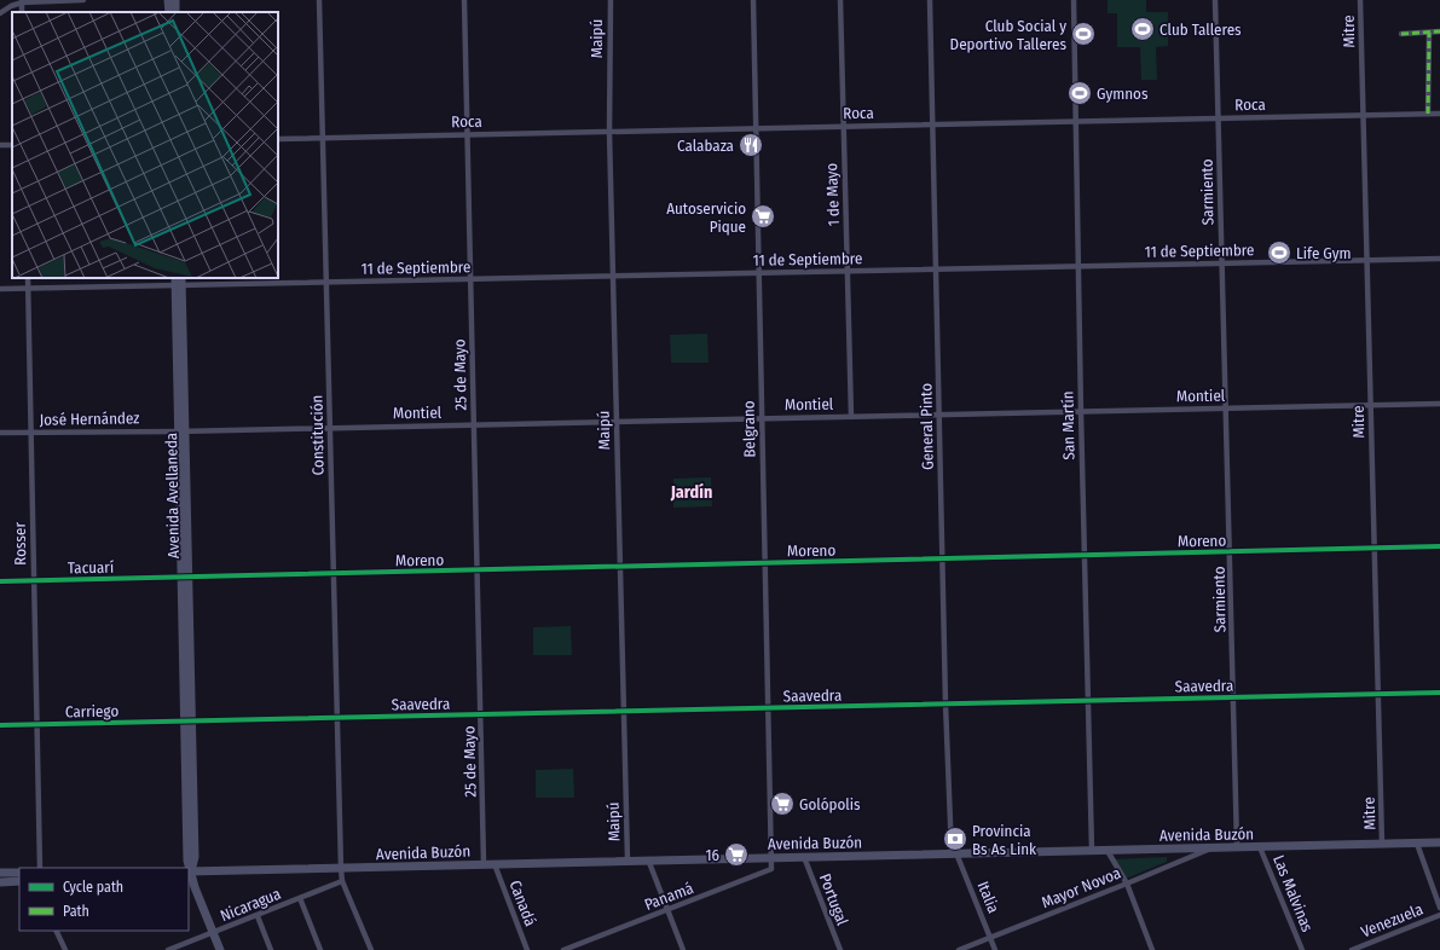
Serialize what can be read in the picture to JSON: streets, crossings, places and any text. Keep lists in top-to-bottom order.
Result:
{
  "streets": {
    "main road": ["Avenida Avellaneda", "Avenida Buzón"],
    "street": [
      "Mitre",
      "Maipú",
      "Roca",
      "Sarmiento",
      "1 de Mayo",
      "11 de Septiembre",
      "25 de Mayo",
      "Montiel",
      "José Hernández",
      "San Martín",
      "General Pinto",
      "Belgrano",
      "Constitución",
      "Moreno",
      "Rosser",
      "Tacuarí",
      "Saavedra",
      "Carriego",
      "Mayor Novoa",
      "Las Malvinas",
      "Panamá",
      "Italia",
      "Portugal",
      "Canadá",
      "Nicaragua",
      "Venezuela"
    ]
  },
  "crossings": [
    ["Mitre", "Roca"],
    ["Mitre", "11 de Septiembre"],
    ["Mitre", "Montiel"],
    ["Mitre", "Moreno"],
    ["Mitre", "Saavedra"],
    ["Mitre", "Avenida Buzón"],
    ["Maipú", "Roca"],
    ["Maipú", "11 de Septiembre"],
    ["Maipú", "Montiel"],
    ["Maipú", "Moreno"],
    ["Maipú", "Saavedra"],
    ["Maipú", "Avenida Buzón"],
    ["Roca", "Sarmiento"],
    ["Roca", "1 de Mayo"],
    ["Roca", "25 de Mayo"],
    ["Roca", "San Martín"],
    ["Roca", "General Pinto"],
    ["Roca", "Belgrano"],
    ["Roca", "Constitución"],
    ["Sarmiento", "11 de Septiembre"],
    ["Sarmiento", "Montiel"],
    ["Sarmiento", "Moreno"],
    ["Sarmiento", "Saavedra"],
    ["Sarmiento", "Avenida Buzón"],
    ["1 de Mayo", "11 de Septiembre"],
    ["1 de Mayo", "Montiel"],
    ["11 de Septiembre", "25 de Mayo"],
    ["11 de Septiembre", "San Martín"],
    ["11 de Septiembre", "General Pinto"],
    ["11 de Septiembre", "Belgrano"],
    ["11 de Septiembre", "Constitución"],
    ["11 de Septiembre", "Avenida Avellaneda"],
    ["11 de Septiembre", "Rosser"],
    ["25 de Mayo", "Montiel"],
    ["25 de Mayo", "Moreno"],
    ["25 de Mayo", "Saavedra"],
    ["25 de Mayo", "Avenida Buzón"],
    ["Montiel", "José Hernández"],
    ["Montiel", "San Martín"],
    ["Montiel", "General Pinto"],
    ["Montiel", "Belgrano"],
    ["Montiel", "Constitución"],
    ["Montiel", "Avenida Avellaneda"],
    ["José Hernández", "Avenida Avellaneda"],
    ["José Hernández", "Rosser"],
    ["San Martín", "Moreno"],
    ["San Martín", "Saavedra"],
    ["San Martín", "Avenida Buzón"],
    ["General Pinto", "Moreno"],
    ["General Pinto", "Saavedra"],
    ["General Pinto", "Avenida Buzón"],
    ["General Pinto", "Italia"],
    ["Belgrano", "Moreno"],
    ["Belgrano", "Saavedra"],
    ["Belgrano", "Avenida Buzón"],
    ["Belgrano", "Panamá"],
    ["Constitución", "Moreno"],
    ["Constitución", "Saavedra"],
    ["Constitución", "Avenida Buzón"],
    ["Constitución", "Nicaragua"],
    ["Avenida Avellaneda", "Moreno"],
    ["Avenida Avellaneda", "Tacuarí"],
    ["Avenida Avellaneda", "Saavedra"],
    ["Avenida Avellaneda", "Carriego"],
    ["Avenida Avellaneda", "Avenida Buzón"],
    ["Moreno", "Tacuarí"],
    ["Rosser", "Tacuarí"],
    ["Rosser", "Carriego"],
    ["Saavedra", "Carriego"],
    ["Avenida Buzón", "Mayor Novoa"],
    ["Avenida Buzón", "Las Malvinas"],
    ["Avenida Buzón", "Panamá"],
    ["Avenida Buzón", "Italia"],
    ["Avenida Buzón", "Portugal"],
    ["Avenida Buzón", "Canadá"],
    ["Mayor Novoa", "Italia"]
  ],
  "districts": ["Jardín"],
  "places": {
    "sports": [
      "Club Talleres",
      "Club Social y Deportivo Talleres",
      "Gymnos",
      "Life Gym"
    ],
    "restaurant": ["Calabaza"],
    "supermarket": ["Autoservicio Pique", "Golópolis", "16"],
    "bank": ["Provincia Bs As Link"]
  },
  "legend": ["Cycle path", "Path"]
}
